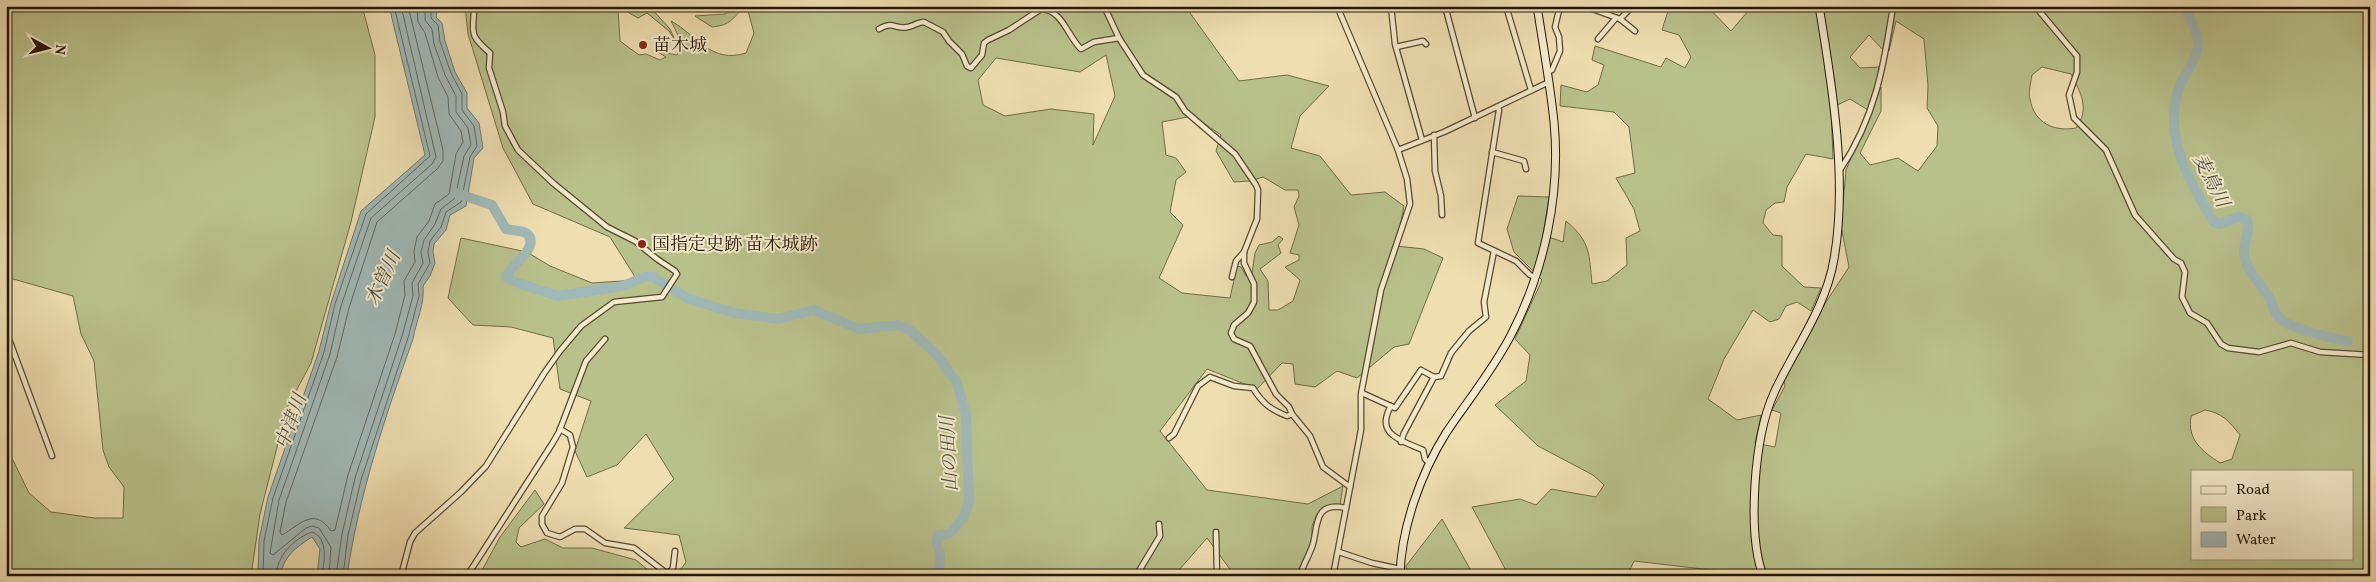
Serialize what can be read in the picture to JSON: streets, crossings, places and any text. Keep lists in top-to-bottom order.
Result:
{
  "water": [
    "麦鳥川",
    "木曽川",
    "中津川",
    "山の田川"
  ],
  "places": ["苗木城", "国指定史跡 苗木城跡"],
  "legend": ["Road", "Park", "Water"],
  "north": "right"
}
